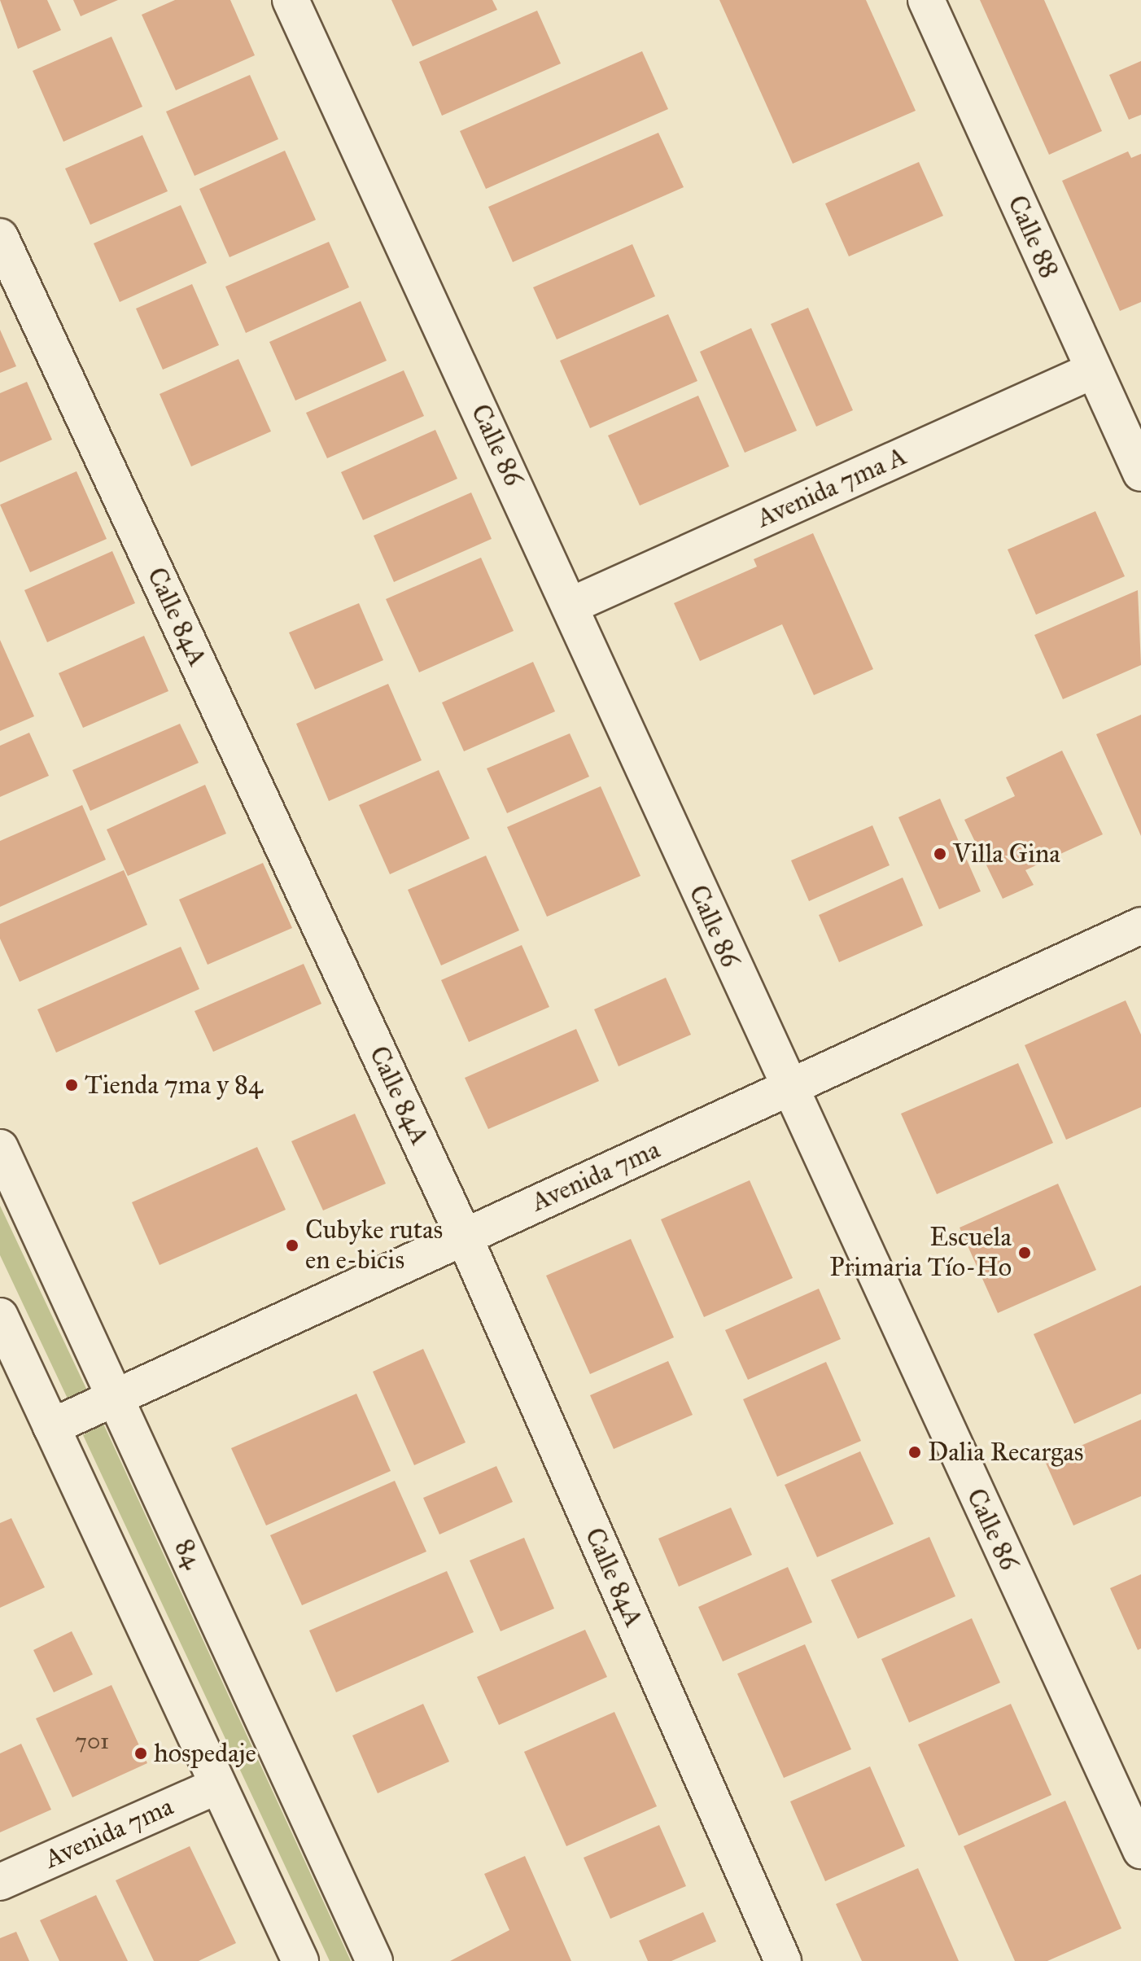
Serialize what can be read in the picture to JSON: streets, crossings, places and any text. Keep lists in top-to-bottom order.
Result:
{
  "streets": {
    "street": [
      "Calle 88",
      "Calle 86",
      "Avenida 7ma A",
      "Calle 84A",
      "Avenida 7ma",
      "84"
    ]
  },
  "crossings": [
    ["Calle 88", "Avenida 7ma A"],
    ["Calle 86", "Avenida 7ma A"],
    ["Calle 86", "Avenida 7ma"],
    ["Calle 84A", "Avenida 7ma"],
    ["Avenida 7ma", "84"]
  ],
  "places": [
    "Villa Gina",
    "Tienda 7ma y 84",
    "Cubyke rutas en e-bicis",
    "Escuela Primaria Tío-Ho",
    "Dalia Recargas",
    "hospedaje"
  ],
  "house_numbers": ["701"]
}
